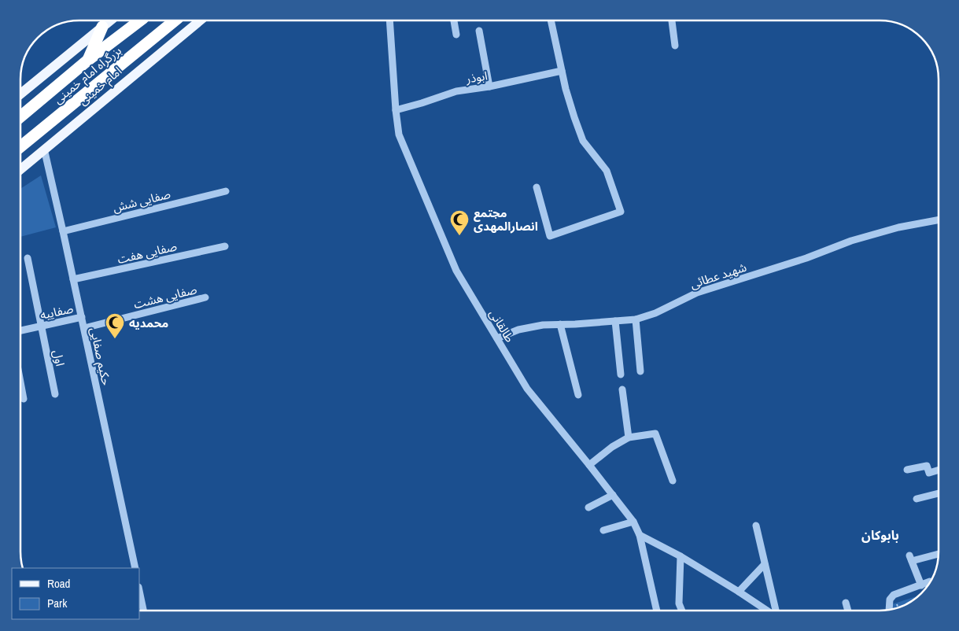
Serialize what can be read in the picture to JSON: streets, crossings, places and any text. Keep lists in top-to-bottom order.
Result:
{
  "streets": {
    "highway": ["بزرگراه امام خمینی"],
    "main road": ["امام خمینی"],
    "street": [
      "ابوذر",
      "صفایی شش",
      "صفایی هفت",
      "شهید عطائی",
      "صفایی هشت",
      "صفاییه",
      "طالقانی",
      "حکیم صفایی",
      "اول"
    ]
  },
  "crossings": [
    ["ابوذر", "طالقانی"],
    ["امام خمینی", "حکیم صفایی"],
    ["صفایی شش", "حکیم صفایی"],
    ["صفایی هفت", "حکیم صفایی"],
    ["شهید عطائی", "طالقانی"],
    ["صفایی هشت", "حکیم صفایی"],
    ["صفاییه", "حکیم صفایی"],
    ["صفاییه", "اول"]
  ],
  "districts": ["بابوکان"],
  "places": {
    "mosque": ["مجتمع انصارالمهدی", "محمدیه"]
  },
  "legend": ["Road", "Park"]
}
